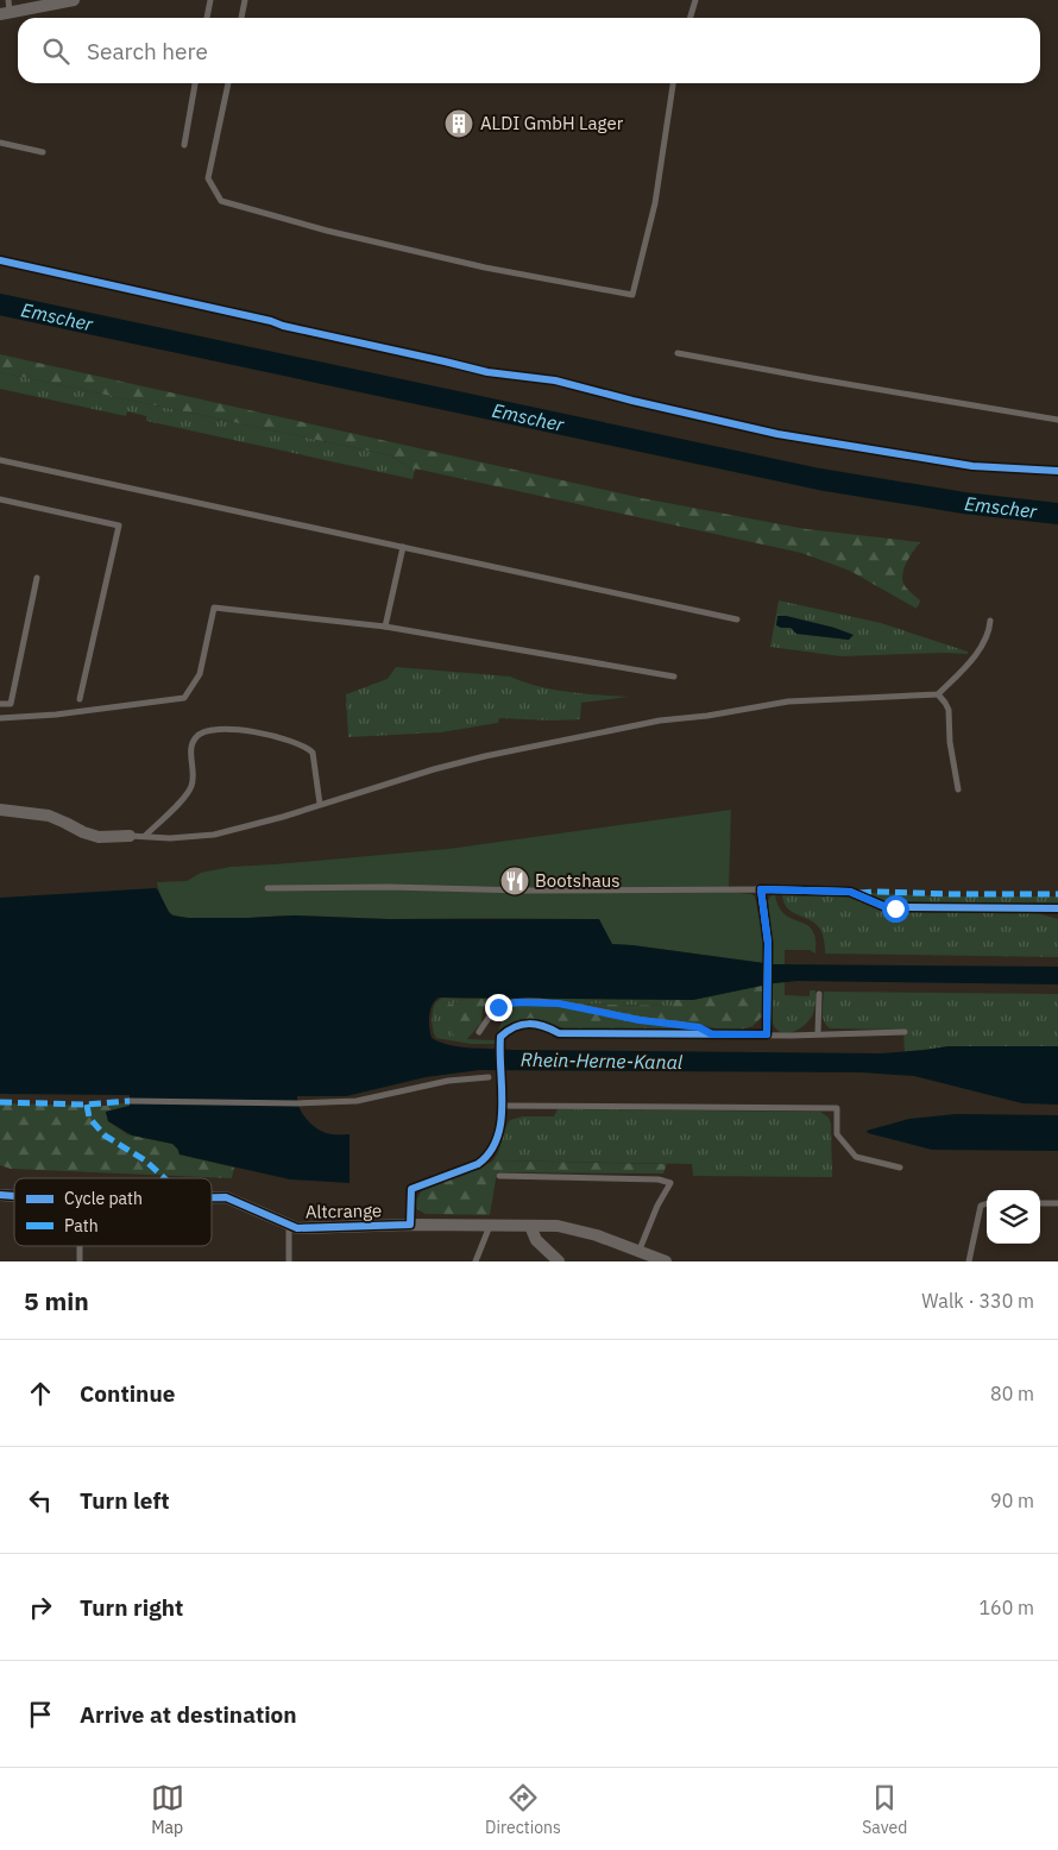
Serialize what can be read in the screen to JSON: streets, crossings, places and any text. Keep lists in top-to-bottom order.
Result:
{
  "streets": {
    "street": ["Altcrange"]
  },
  "water": ["Emscher", "Rhein-Herne-Kanal"],
  "places": {
    "building": ["ALDI GmbH Lager"],
    "restaurant": ["Bootshaus"]
  },
  "legend": ["Cycle path", "Path"],
  "page": {
    "search": "Search here",
    "heading": ["5 min", "Walk · 330 m"],
    "list": [
      ["Continue", "80 m"],
      ["Turn left", "90 m"],
      ["Turn right", "160 m"],
      "Arrive at destination"
    ],
    "nav": ["Map", "Directions", "Saved"]
  }
}
